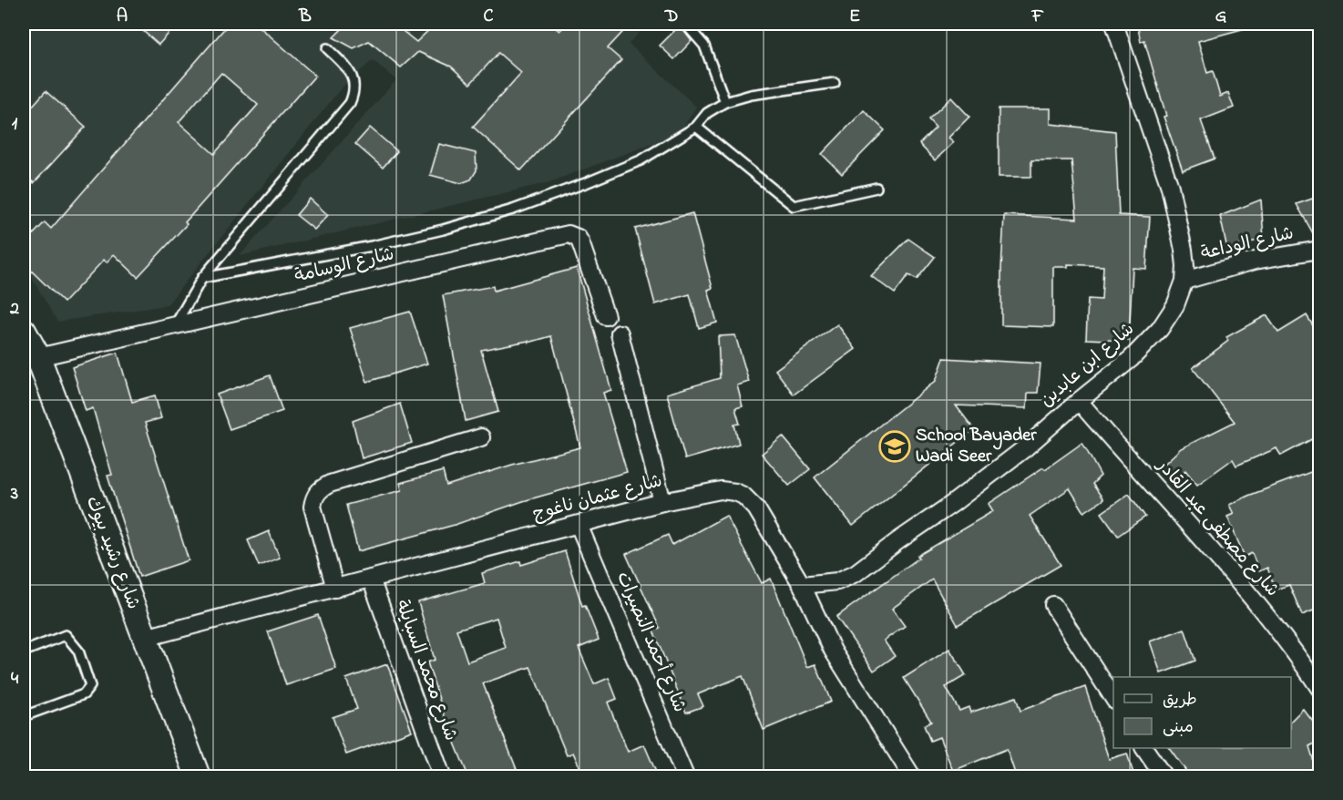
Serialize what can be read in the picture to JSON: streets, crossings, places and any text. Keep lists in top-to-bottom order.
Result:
{
  "streets": {
    "street": [
      "شارع الوداعة",
      "شارع الوسامة",
      "شارع ابن عابدين",
      "شارع عثمان ناغوج",
      "شارع مصطفى عبد القادر",
      "شارع رشيد بيوك",
      "شارع أحمد النصيرات",
      "شارع محمد السبايلة"
    ]
  },
  "crossings": [
    ["شارع الوداعة", "شارع ابن عابدين"],
    ["شارع الوسامة", "شارع رشيد بيوك"],
    ["شارع ابن عابدين", "شارع عثمان ناغوج"],
    ["شارع ابن عابدين", "شارع مصطفى عبد القادر"],
    ["شارع عثمان ناغوج", "شارع رشيد بيوك"],
    ["شارع عثمان ناغوج", "شارع أحمد النصيرات"],
    ["شارع عثمان ناغوج", "شارع محمد السبايلة"]
  ],
  "places": {
    "school or university": ["School Bayader Wadi Seer"]
  },
  "legend": ["طريق", "مبنى"],
  "grid": {
    "columns": [
      "A",
      "B",
      "C",
      "D",
      "E",
      "F",
      "G"
    ],
    "rows": [
      "1",
      "2",
      "3",
      "4"
    ]
  }
}
